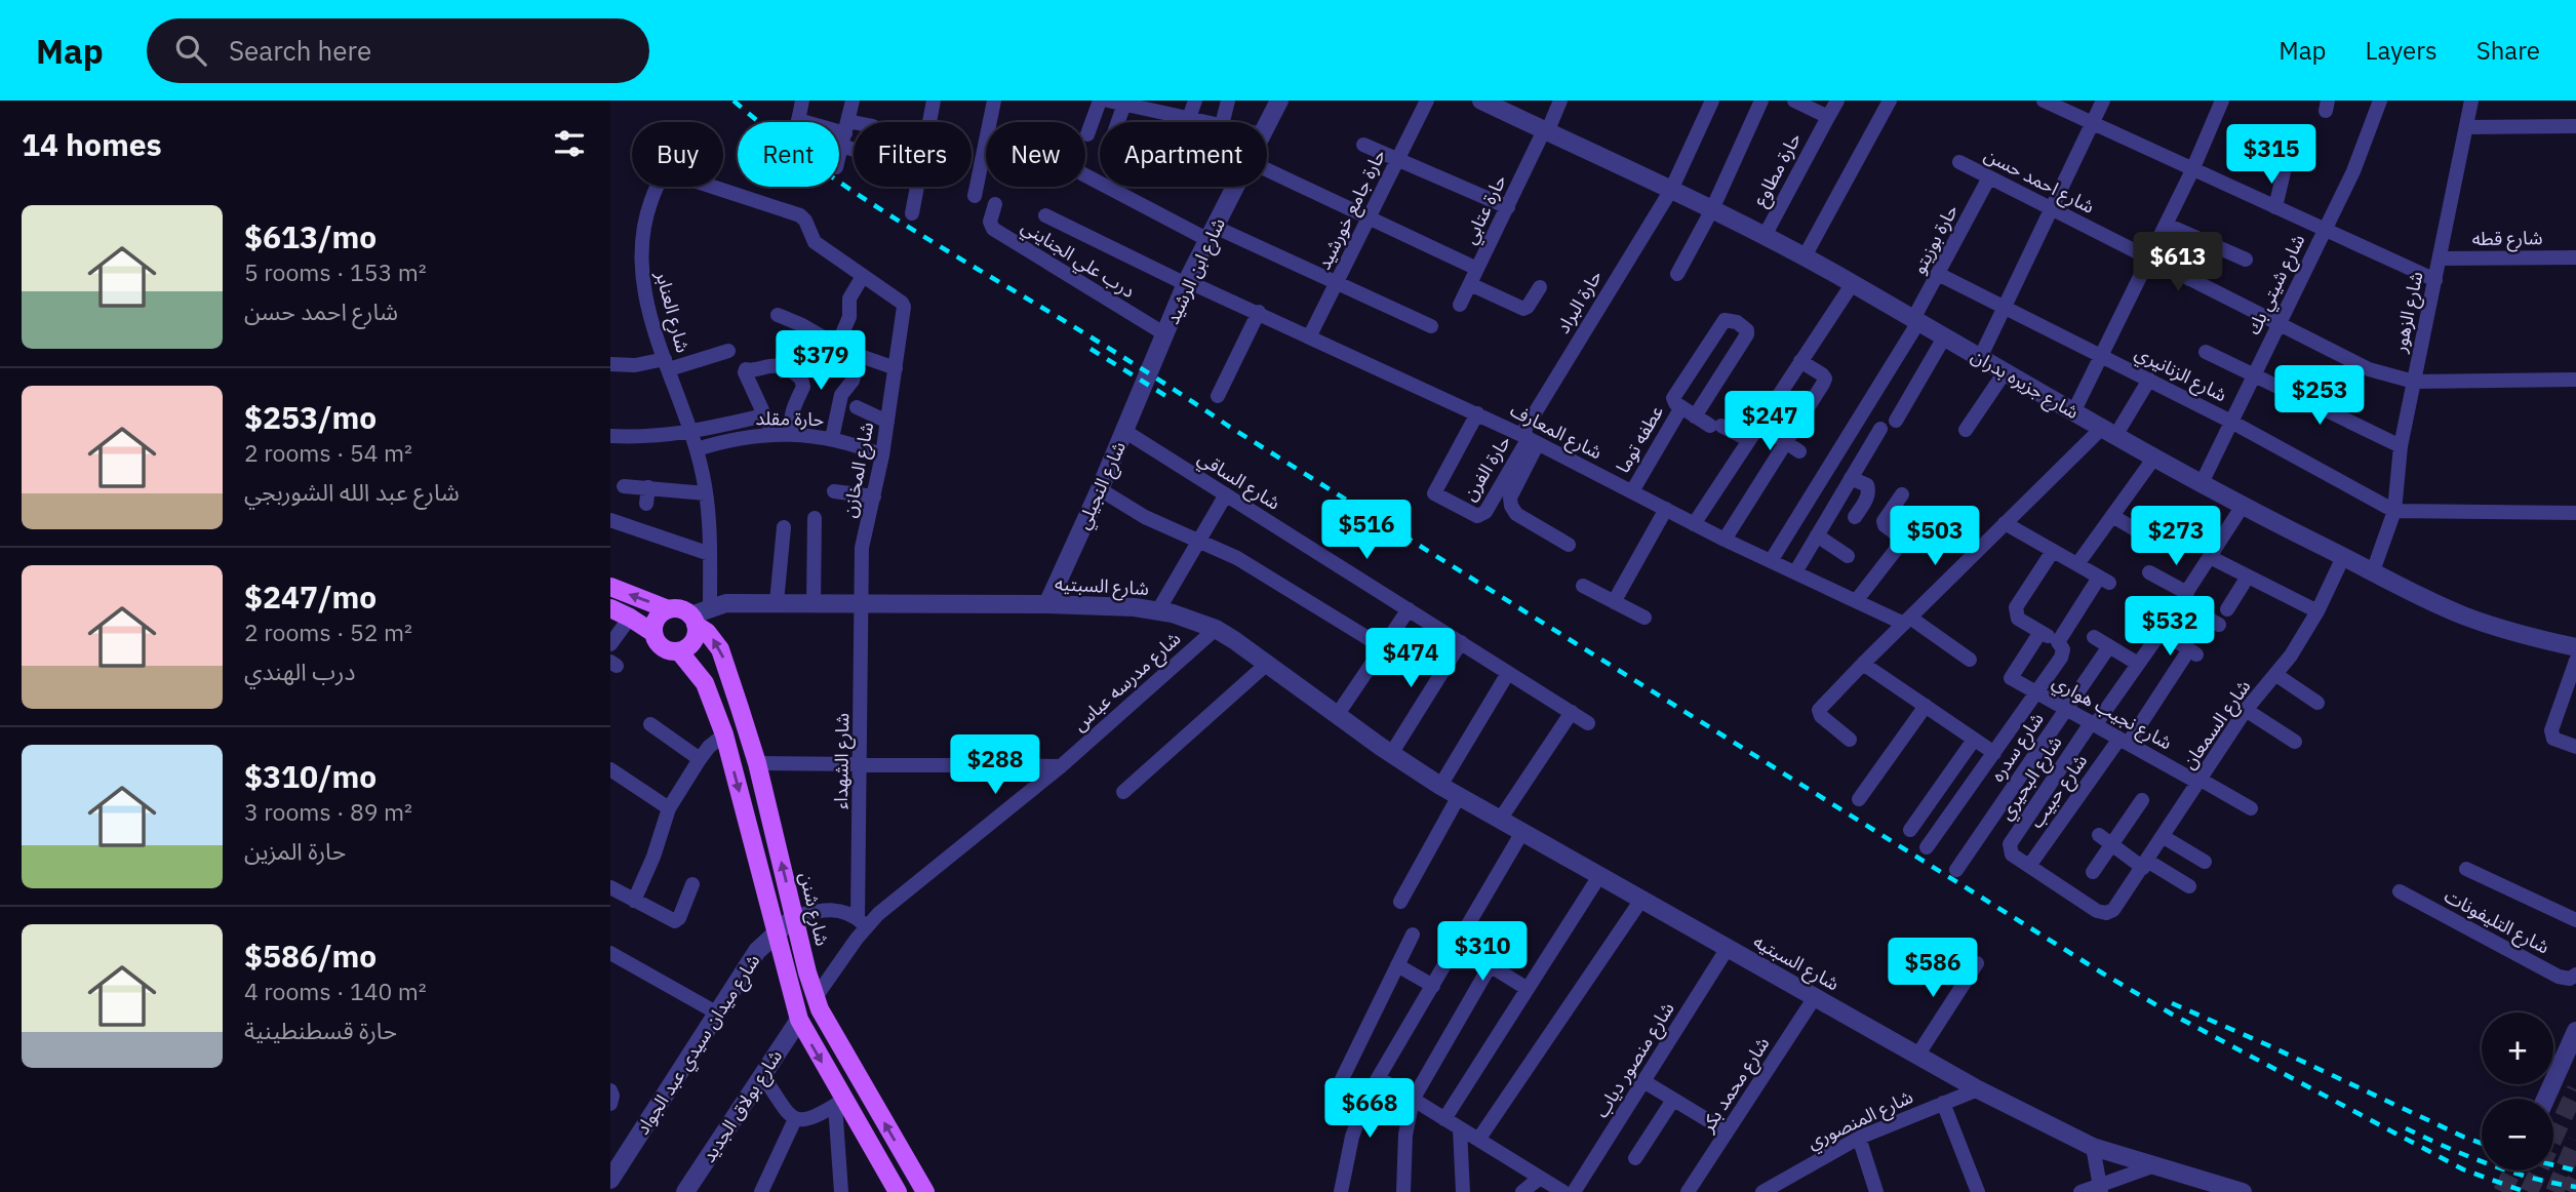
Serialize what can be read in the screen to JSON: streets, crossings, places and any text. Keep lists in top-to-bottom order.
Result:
{
  "streets": {
    "main road": ["شارع شنن"],
    "street": [
      "حارة مطاوع",
      "شارع احمد حسن",
      "حارة جامع خورشيد",
      "حارة عتابي",
      "شارع قطه",
      "حارة بوزيتو",
      "درب علي الجنايني",
      "شارع ابن الرشيد",
      "شارع شيتي بك",
      "حارة البراد",
      "شارع العنابر",
      "شارع الزهور",
      "شارع الزنانيري",
      "شارع جزيره بدران",
      "حارة مقلد",
      "شارع المعارف",
      "عطفه توما",
      "حارة الفرن",
      "شارع المخازن",
      "شارع الساقي",
      "شارع النجيلي",
      "شارع السبتيه",
      "شارع مدرسه عباس",
      "شارع نجيب هواري",
      "شارع السمعان",
      "شارع سدره",
      "شارع الشهداء",
      "شارع البحيري",
      "شارع حبيب",
      "شارع التليفونات",
      "شارع ميدان سيدي عبد الجواد",
      "شارع منصور دياب",
      "شارع محمد بكر",
      "شارع بولاق الجديد",
      "شارع المنصوري"
    ]
  },
  "crossings": [
    ["حارة مطاوع", "شارع جزيره بدران"],
    ["شارع احمد حسن", "حارة بوزيتو"],
    ["شارع احمد حسن", "شارع شيتي بك"],
    ["شارع احمد حسن", "شارع الزهور"],
    ["حارة جامع خورشيد", "شارع المعارف"],
    ["حارة عتابي", "شارع جزيره بدران"],
    ["شارع قطه", "شارع الزهور"],
    ["حارة بوزيتو", "شارع الزنانيري"],
    ["حارة بوزيتو", "شارع جزيره بدران"],
    ["حارة بوزيتو", "شارع المعارف"],
    ["درب علي الجنايني", "شارع ابن الرشيد"],
    ["شارع ابن الرشيد", "شارع المعارف"],
    ["شارع ابن الرشيد", "شارع النجيلي"],
    ["شارع شيتي بك", "شارع الزنانيري"],
    ["شارع شيتي بك", "شارع جزيره بدران"],
    ["حارة البراد", "شارع جزيره بدران"],
    ["حارة البراد", "شارع المعارف"],
    ["حارة البراد", "حارة الفرن"],
    ["شارع العنابر", "حارة مقلد"],
    ["شارع العنابر", "شارع المخازن"],
    ["شارع العنابر", "شارع السبتيه"],
    ["شارع الزهور", "شارع الزنانيري"],
    ["شارع الزهور", "شارع جزيره بدران"],
    ["شارع جزيره بدران", "شارع السمعان"],
    ["شارع جزيره بدران", "شارع البحيري"],
    ["حارة مقلد", "شارع المخازن"],
    ["شارع المعارف", "عطفه توما"],
    ["شارع المعارف", "حارة الفرن"],
    ["شارع المخازن", "شارع السبتيه"],
    ["شارع المخازن", "شارع الشهداء"],
    ["شارع الساقي", "شارع النجيلي"],
    ["شارع النجيلي", "شارع السبتيه"],
    ["شارع السبتيه", "شارع مدرسه عباس"],
    ["شارع السبتيه", "شارع الشهداء"],
    ["شارع السبتيه", "شارع شنن"],
    ["شارع السبتيه", "شارع منصور دياب"],
    ["شارع السبتيه", "شارع محمد بكر"],
    ["شارع السبتيه", "شارع المنصوري"],
    ["شارع مدرسه عباس", "شارع الشهداء"],
    ["شارع مدرسه عباس", "شارع شنن"],
    ["شارع نجيب هواري", "شارع السمعان"],
    ["شارع نجيب هواري", "شارع سدره"],
    ["شارع نجيب هواري", "شارع البحيري"],
    ["شارع نجيب هواري", "شارع حبيب"],
    ["شارع السمعان", "شارع البحيري"],
    ["شارع السمعان", "شارع حبيب"],
    ["شارع البحيري", "شارع حبيب"],
    ["شارع شنن", "شارع ميدان سيدي عبد الجواد"]
  ],
  "page": {
    "header": "Map",
    "search": "Search here",
    "nav": ["Map", "Layers", "Share"],
    "heading": "14 homes",
    "chip": [
      "Buy",
      "Rent",
      "Filters",
      "New",
      "Apartment"
    ],
    "price": [
      "$315",
      "$613",
      "$379",
      "$253",
      "$247",
      "$516",
      "$503",
      "$273",
      "$532",
      "$474",
      "$288",
      "$310",
      "$586",
      "$668"
    ],
    "list": [
      {
        "name": "$613/mo",
        "note": "5 rooms · 153 m² · شارع احمد حسن"
      },
      {
        "name": "$253/mo",
        "note": "2 rooms · 54 m² · شارع عبد الله الشوربجي"
      },
      {
        "name": "$247/mo",
        "note": "2 rooms · 52 m² · درب الهندي"
      },
      {
        "name": "$310/mo",
        "note": "3 rooms · 89 m² · حارة المزين"
      },
      {
        "name": "$586/mo",
        "note": "4 rooms · 140 m² · حارة قسطنطينية"
      }
    ],
    "map_buttons": ["+", "−"]
  }
}
